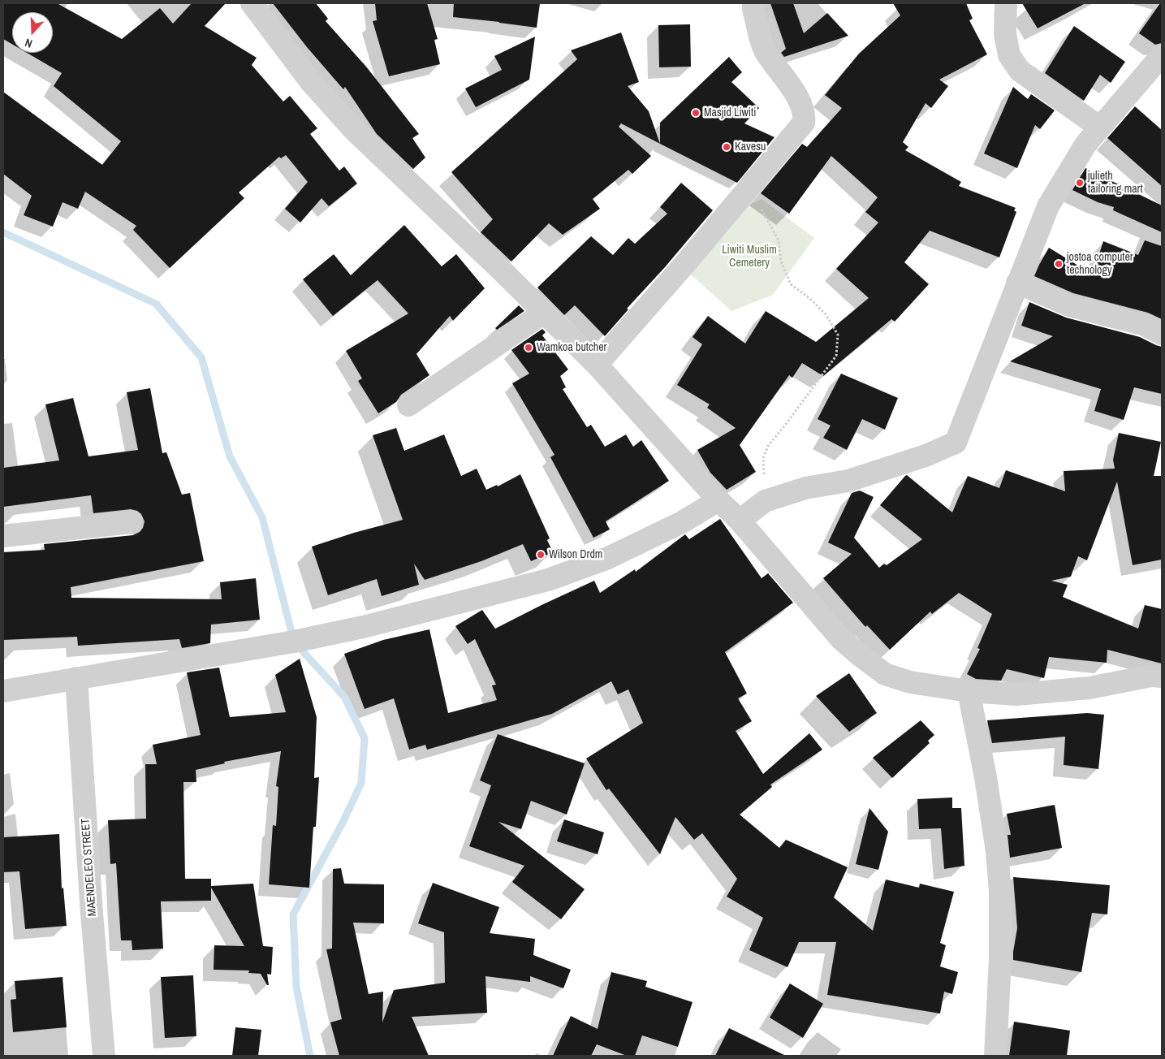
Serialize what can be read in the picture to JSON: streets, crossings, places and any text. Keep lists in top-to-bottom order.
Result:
{
  "streets": {
    "street": ["MAENDELEO STREET"]
  },
  "parks": ["Liwiti Muslim Cemetery"],
  "places": [
    "Masjid Liwiti",
    "Kavesu",
    "julieth tailoring mart",
    "jostoa computer technology",
    "Wamkoa butcher",
    "Wilson Drdm"
  ],
  "north": "bottom"
}
